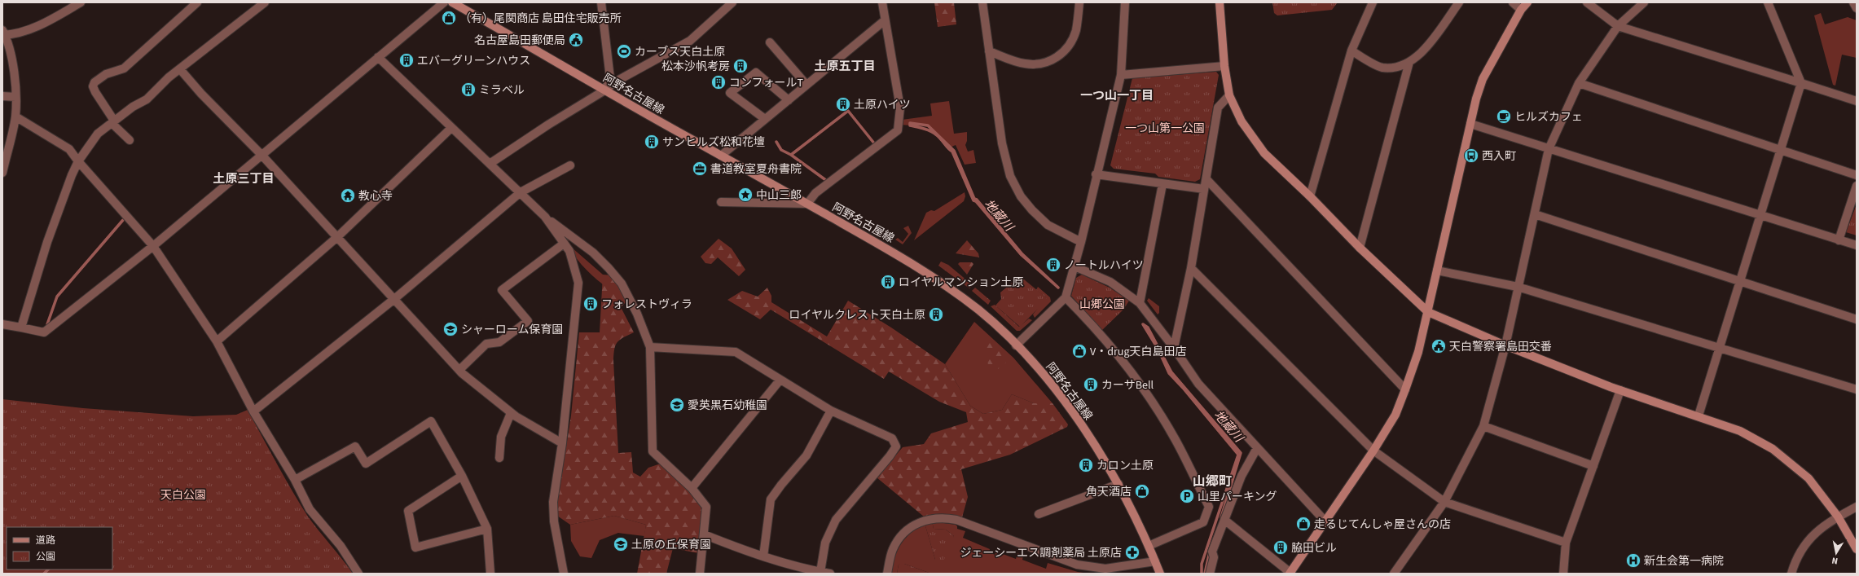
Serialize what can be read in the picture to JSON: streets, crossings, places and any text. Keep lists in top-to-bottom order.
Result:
{
  "streets": {
    "street": ["阿野名古屋線"]
  },
  "districts": [
    "土原五丁目",
    "一つ山一丁目",
    "土原三丁目",
    "山郷町"
  ],
  "water": ["地蔵川"],
  "parks": ["一つ山第一公園", "山郷公園", "天白公園"],
  "places": {
    "shop": [
      "（有）尾関商店 島田住宅販売所",
      "V・drug天白島田店",
      "角天酒店",
      "走るじてんしゃ屋さんの店"
    ],
    "public building": ["名古屋島田郵便局", "天白警察署島田交番"],
    "sports": ["カーブス天白土原"],
    "building": [
      "エバーグリーンハウス",
      "松本沙帆考房",
      "コンフォールT",
      "ミラベル",
      "土原ハイツ",
      "サンヒルズ松和花壇",
      "ノートルハイツ",
      "ロイヤルマンション土原",
      "フォレストヴィラ",
      "ロイヤルクレスト天白土原",
      "カーサBell",
      "カロン土原",
      "脇田ビル"
    ],
    "cafe": ["ヒルズカフェ"],
    "bus stop": ["西入町"],
    "office": ["書道教室夏舟書院"],
    "place": ["中山三郎"],
    "temple": ["教心寺"],
    "school or university": ["シャーローム保育園", "愛英黒石幼稚園", "土原の丘保育園"],
    "parking": ["山里パーキング"],
    "pharmacy": ["ジェーシーエス調剤薬局 土原店"],
    "hospital": ["新生会第一病院"]
  },
  "legend": ["道路", "公園"],
  "north": "bottom"
}
